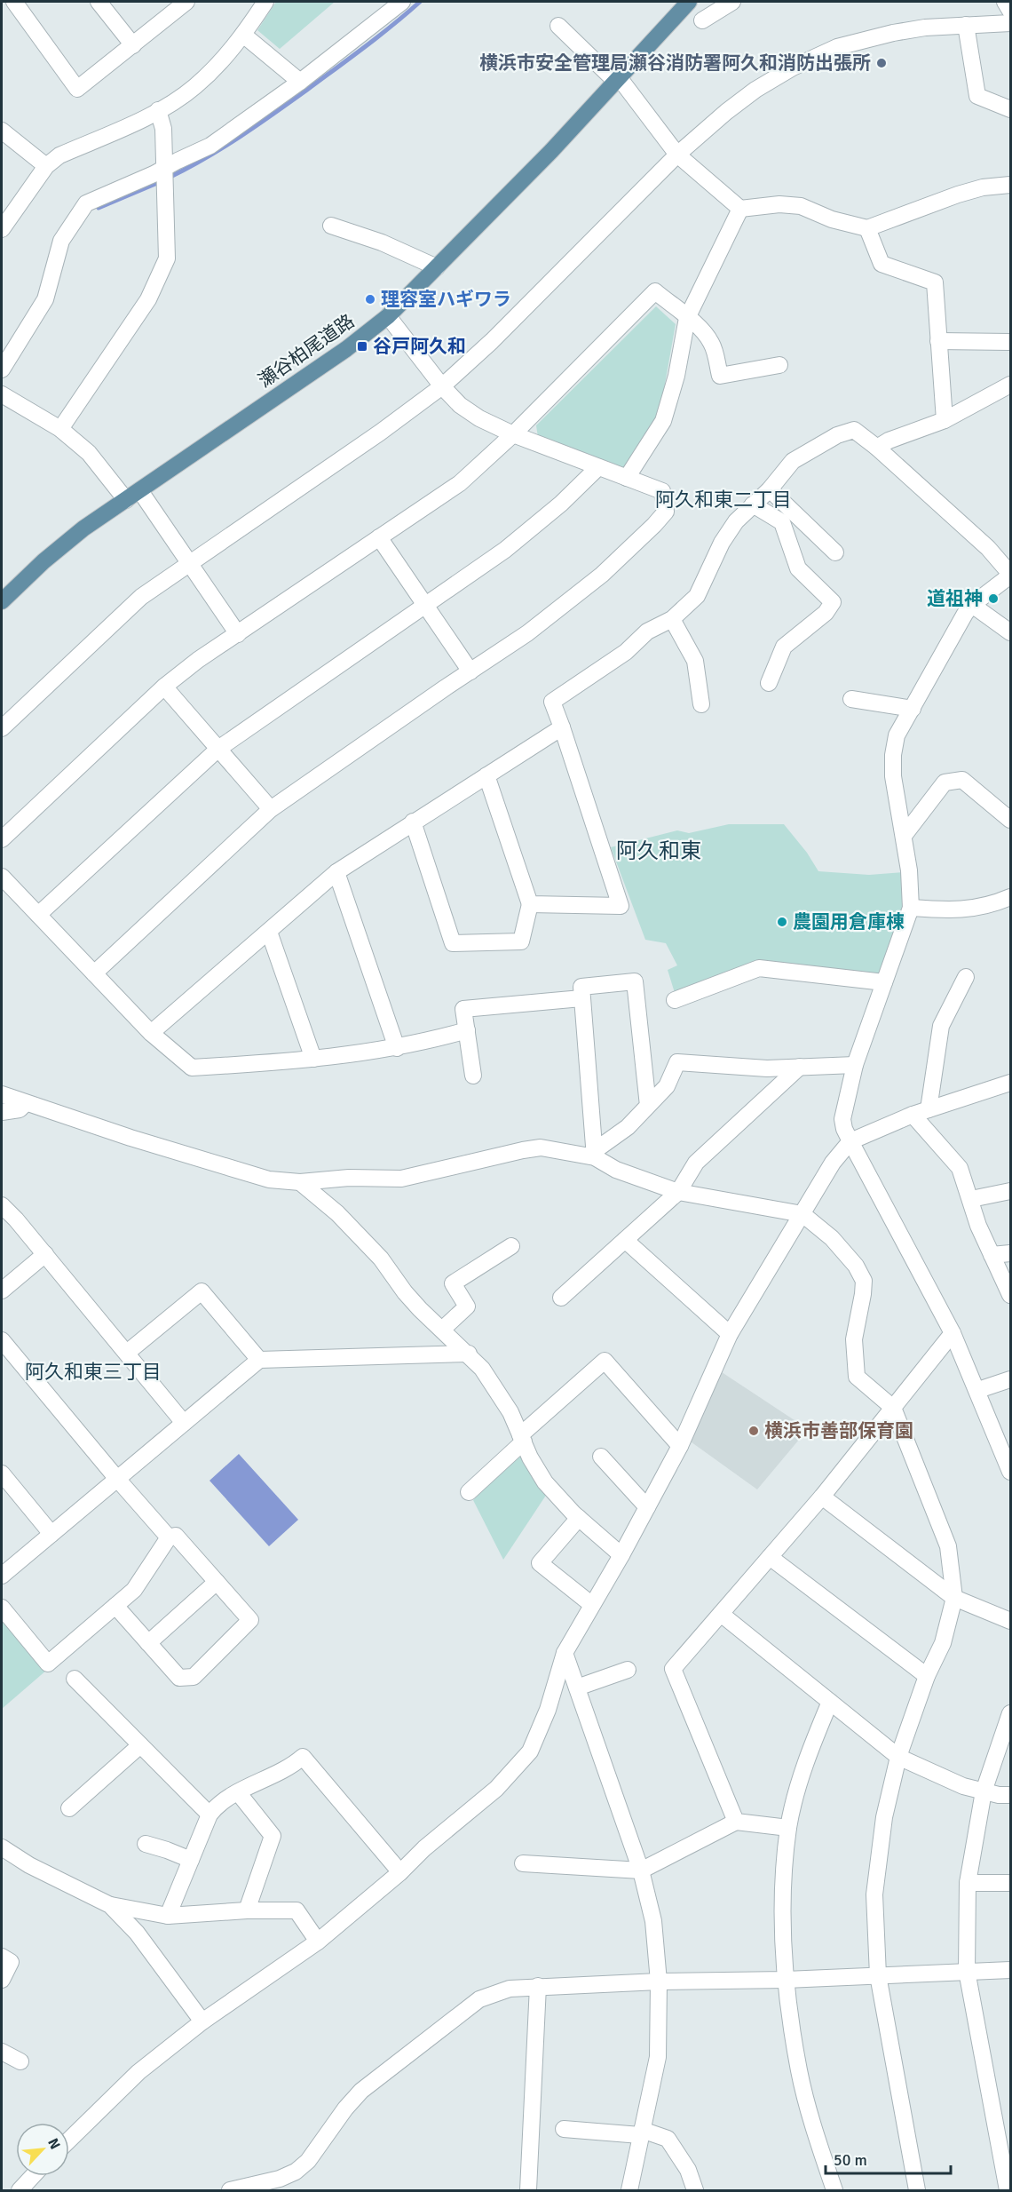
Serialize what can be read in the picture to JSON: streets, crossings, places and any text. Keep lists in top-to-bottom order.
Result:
{
  "streets": {
    "main road": ["瀬谷柏尾道路"]
  },
  "districts": ["阿久和東二丁目", "阿久和東", "阿久和東三丁目"],
  "places": {
    "other": [
      "横浜市安全管理局瀬谷消防署阿久和消防出張所",
      "理容室ハギワラ",
      "道祖神",
      "農園用倉庫棟",
      "横浜市善部保育園"
    ],
    "transit": ["谷戸阿久和"]
  },
  "scale_bar": "50 m",
  "north": "top right"
}
